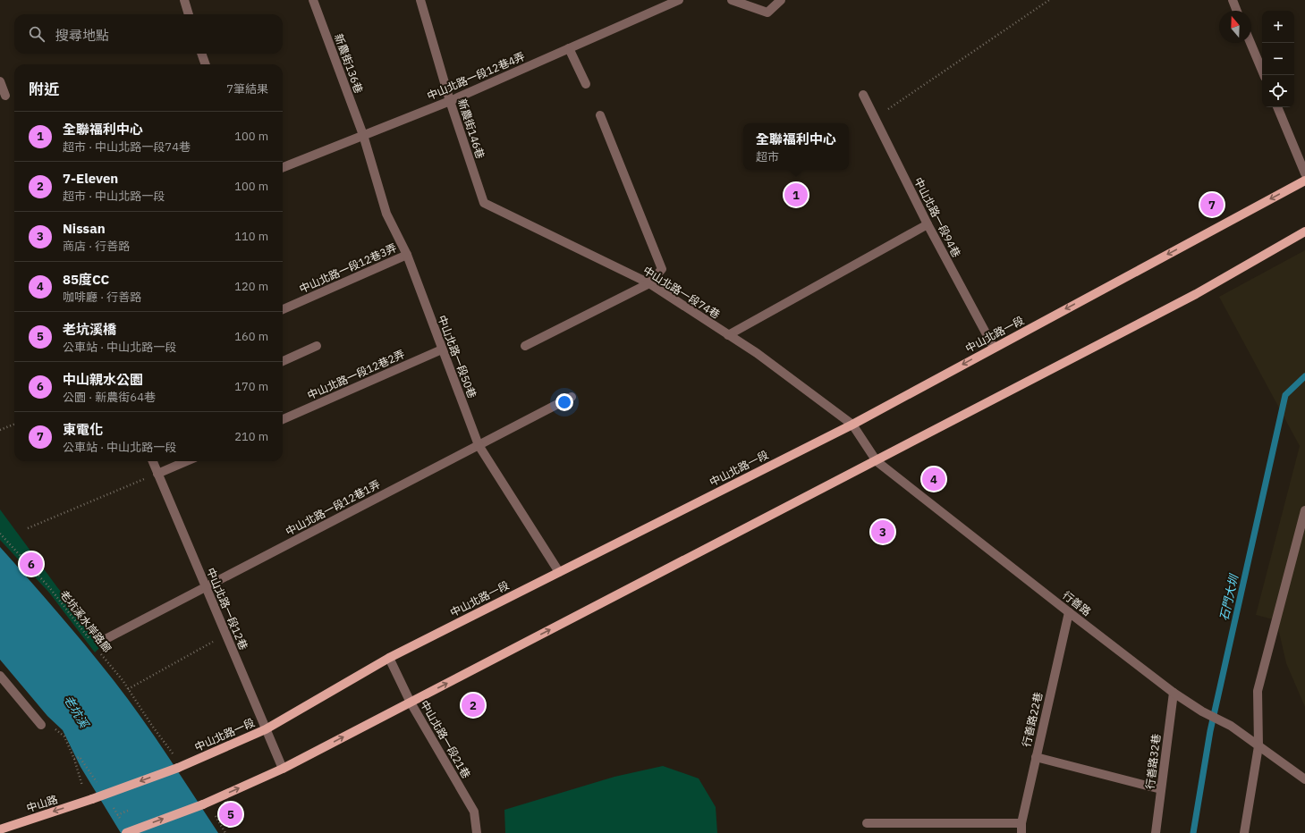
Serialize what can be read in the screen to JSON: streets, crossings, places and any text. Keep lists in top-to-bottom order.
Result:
{
  "streets": {
    "main road": ["中山北路一段", "中山路"],
    "street": [
      "新農街136巷",
      "中山北路一段12巷4弄",
      "新農街146巷",
      "中山北路一段94巷",
      "中山北路一段12巷3弄",
      "中山北路一段74巷",
      "中山北路一段50巷",
      "中山北路一段12巷2弄",
      "中山北路一段12巷1弄",
      "行善路",
      "中山北路一段12巷",
      "行善路22巷",
      "中山北路一段21巷",
      "行善路32巷"
    ],
    "path": ["老坑溪水岸路廊"]
  },
  "crossings": [
    ["新農街136巷", "中山北路一段12巷4弄"],
    ["新農街136巷", "中山北路一段50巷"],
    ["中山北路一段12巷4弄", "新農街146巷"],
    ["中山北路一段12巷4弄", "中山北路一段50巷"],
    ["新農街146巷", "中山北路一段74巷"],
    ["中山北路一段94巷", "中山北路一段"],
    ["中山北路一段12巷3弄", "中山北路一段50巷"],
    ["中山北路一段74巷", "中山北路一段"],
    ["中山北路一段74巷", "行善路"],
    ["中山北路一段", "中山北路一段50巷"],
    ["中山北路一段", "行善路"],
    ["中山北路一段", "中山北路一段12巷"],
    ["中山北路一段", "老坑溪水岸路廊"],
    ["中山北路一段", "中山北路一段21巷"],
    ["中山北路一段", "中山路"],
    ["中山北路一段50巷", "中山北路一段12巷2弄"],
    ["中山北路一段50巷", "中山北路一段12巷1弄"],
    ["中山北路一段12巷1弄", "中山北路一段12巷"],
    ["行善路", "行善路22巷"],
    ["行善路", "行善路32巷"]
  ],
  "one_way": ["中山路"],
  "water": ["石門大圳", "老坑溪"],
  "north": "top",
  "page": {
    "map_buttons": ["+", "−"],
    "search": "搜尋地點",
    "heading": ["附近", "7筆結果"],
    "list": [
      {
        "mark": "1",
        "name": "全聯福利中心",
        "note": "超市 · 中山北路一段74巷",
        "value": "100 m"
      },
      {
        "mark": "2",
        "name": "7-Eleven",
        "note": "超市 · 中山北路一段",
        "value": "100 m"
      },
      {
        "mark": "3",
        "name": "Nissan",
        "note": "商店 · 行善路",
        "value": "110 m"
      },
      {
        "mark": "4",
        "name": "85度CC",
        "note": "咖啡廳 · 行善路",
        "value": "120 m"
      },
      {
        "mark": "5",
        "name": "老坑溪橋",
        "note": "公車站 · 中山北路一段",
        "value": "160 m"
      },
      {
        "mark": "6",
        "name": "中山親水公園",
        "note": "公園 · 新農街64巷",
        "value": "170 m"
      },
      {
        "mark": "7",
        "name": "東電化",
        "note": "公車站 · 中山北路一段",
        "value": "210 m"
      }
    ],
    "popup": ["全聯福利中心", "超市"],
    "pins": [
      "1",
      "7",
      "4",
      "3",
      "6",
      "2",
      "5"
    ]
  }
}
